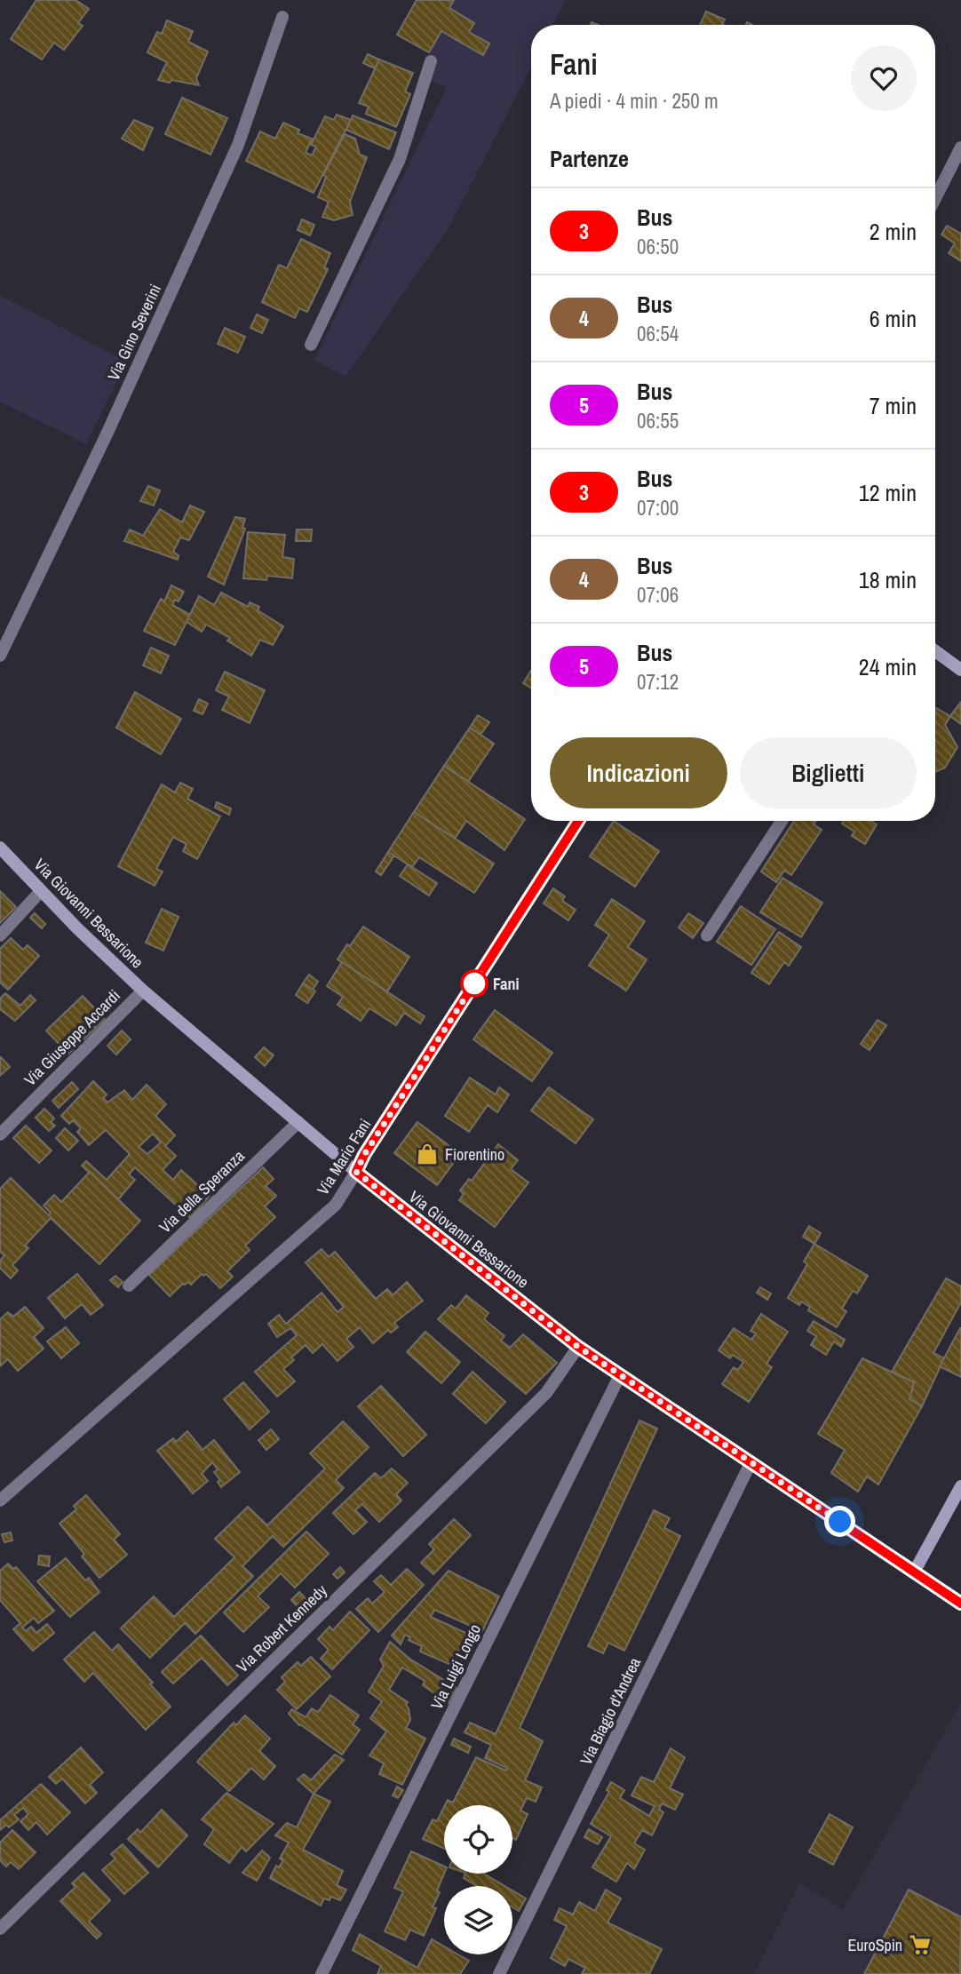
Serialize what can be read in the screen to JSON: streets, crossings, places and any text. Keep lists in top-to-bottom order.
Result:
{
  "streets": {
    "street": [
      "Via Gino Severini",
      "Via Giovanni Bessarione",
      "Via Giuseppe Accardi",
      "Via Mario Fani",
      "Via della Speranza",
      "Via Robert Kennedy",
      "Via Luigi Longo",
      "Via Biagio d'Andrea"
    ]
  },
  "crossings": [
    ["Via Giovanni Bessarione", "Via Giuseppe Accardi"],
    ["Via Giovanni Bessarione", "Via Mario Fani"],
    ["Via Giovanni Bessarione", "Via della Speranza"],
    ["Via Giovanni Bessarione", "Via Robert Kennedy"],
    ["Via Giovanni Bessarione", "Via Luigi Longo"],
    ["Via Giovanni Bessarione", "Via Biagio d'Andrea"]
  ],
  "places": {
    "other": ["Fani"],
    "shop": ["Fiorentino"],
    "supermarket": ["EuroSpin"]
  },
  "lines": ["bus line 3"],
  "page": {
    "heading": [
      ["Fani", "A piedi · 4 min · 250 m"],
      "Partenze"
    ],
    "list": [
      {
        "mark": "3",
        "name": "Bus",
        "note": "06:50",
        "value": "2 min"
      },
      {
        "mark": "4",
        "name": "Bus",
        "note": "06:54",
        "value": "6 min"
      },
      {
        "mark": "5",
        "name": "Bus",
        "note": "06:55",
        "value": "7 min"
      },
      {
        "mark": "3",
        "name": "Bus",
        "note": "07:00",
        "value": "12 min"
      },
      {
        "mark": "4",
        "name": "Bus",
        "note": "07:06",
        "value": "18 min"
      },
      {
        "mark": "5",
        "name": "Bus",
        "note": "07:12",
        "value": "24 min"
      }
    ],
    "buttons": ["Indicazioni", "Biglietti"]
  }
}
